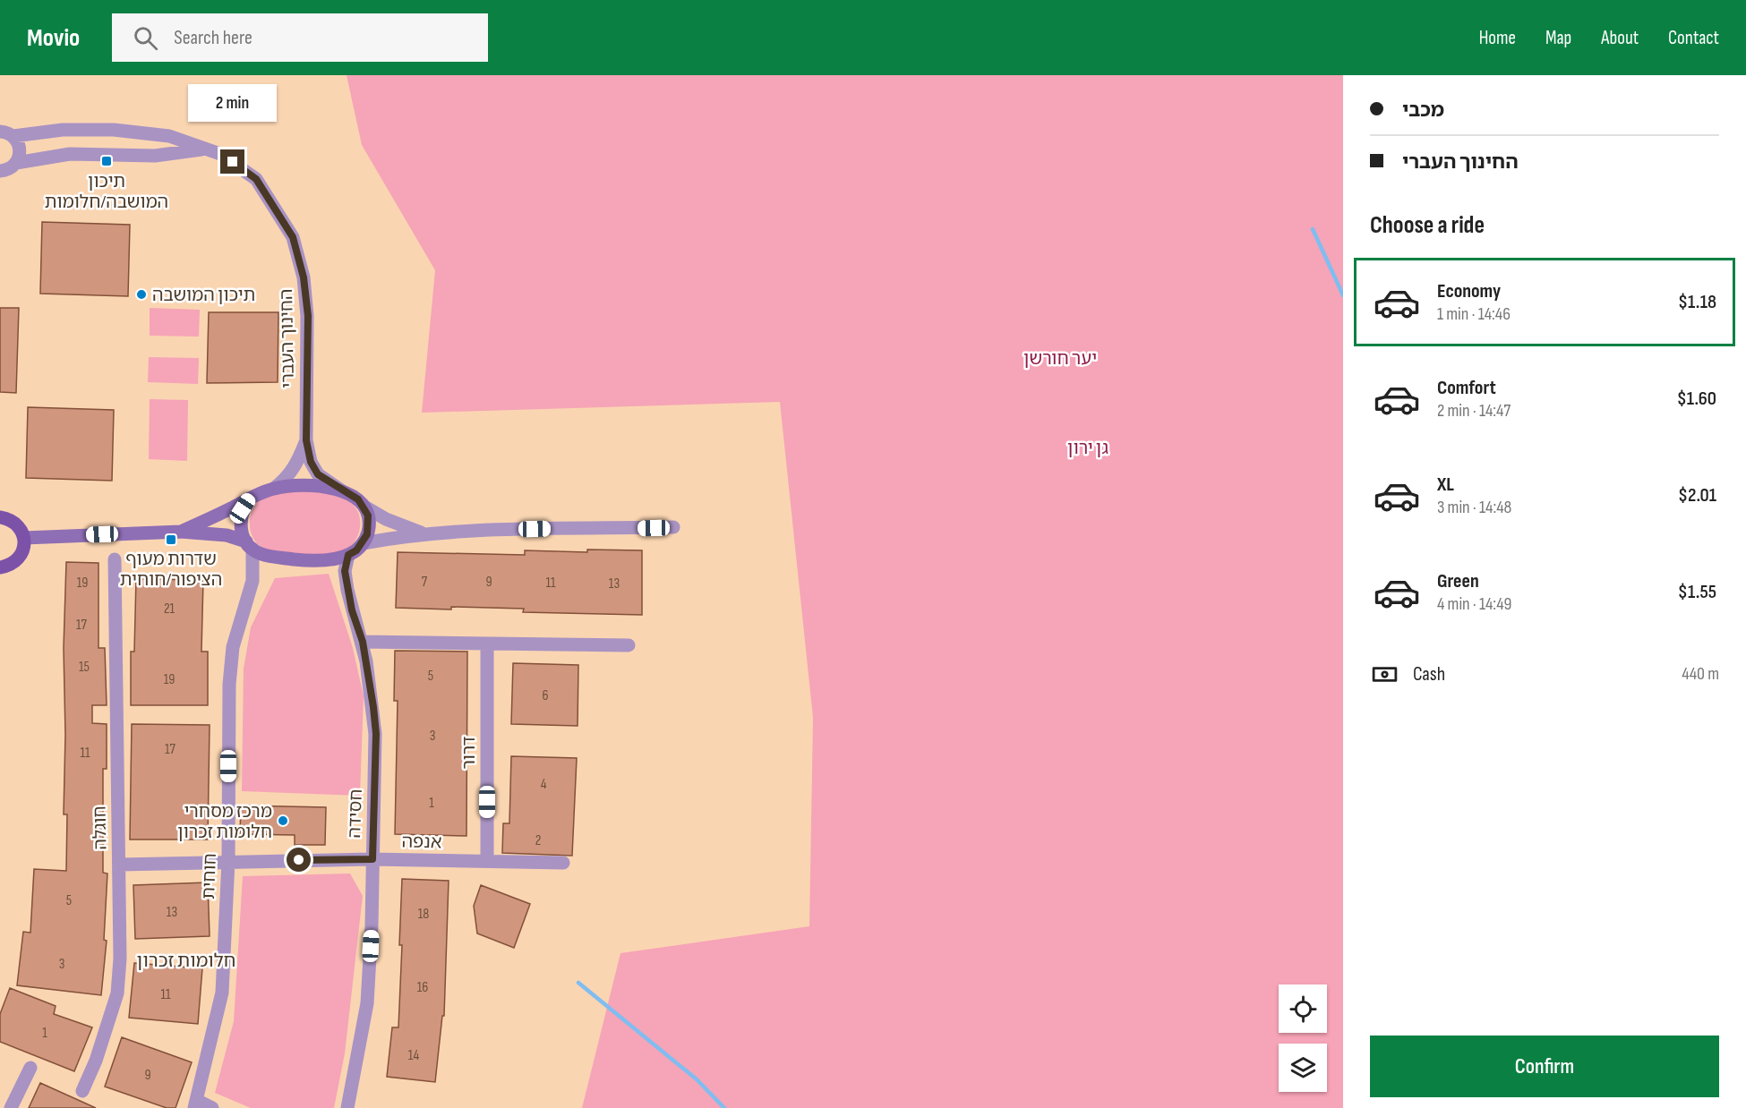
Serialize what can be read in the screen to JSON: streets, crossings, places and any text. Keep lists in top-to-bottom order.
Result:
{
  "streets": {
    "street": [
      "החינוך העברי",
      "דרור",
      "חסידה",
      "חוגלה",
      "אנפה",
      "חוחית"
    ]
  },
  "crossings": [
    ["החינוך העברי", "חסידה"],
    ["החינוך העברי", "חוחית"],
    ["דרור", "אנפה"],
    ["חסידה", "אנפה"],
    ["חסידה", "חוחית"],
    ["חוגלה", "אנפה"],
    ["אנפה", "חוחית"]
  ],
  "districts": ["חלומות זכרון"],
  "parks": ["יער חורשן", "גן ירון"],
  "places": {
    "transit": ["תיכון המושבה/חלומות", "שדרות מעוף הציפור/חוחית"],
    "other": ["תיכון המושבה", "מרכז מסחרי חלומות זכרון"]
  },
  "house_numbers": [
    "7",
    "9",
    "19",
    "11",
    "13",
    "21",
    "17",
    "15",
    "5",
    "19",
    "6",
    "3",
    "17",
    "11",
    "4",
    "1",
    "2",
    "5",
    "13",
    "18",
    "3",
    "16",
    "11",
    "1",
    "14",
    "9"
  ],
  "page": {
    "header": "Movio",
    "search": "Search here",
    "nav": [
      "Home",
      "Map",
      "About",
      "Contact"
    ],
    "banner": ["מכבי", "החינוך העברי"],
    "bubble": "2 min",
    "heading": "Choose a ride",
    "list": [
      {
        "name": "Economy",
        "note": "1 min · 14:46",
        "value": "$1.18"
      },
      {
        "name": "Comfort",
        "note": "2 min · 14:47",
        "value": "$1.60"
      },
      {
        "name": "XL",
        "note": "3 min · 14:48",
        "value": "$2.01"
      },
      {
        "name": "Green",
        "note": "4 min · 14:49",
        "value": "$1.55"
      }
    ],
    "pay": ["Cash", "440 m"],
    "buttons": "Confirm"
  }
}
